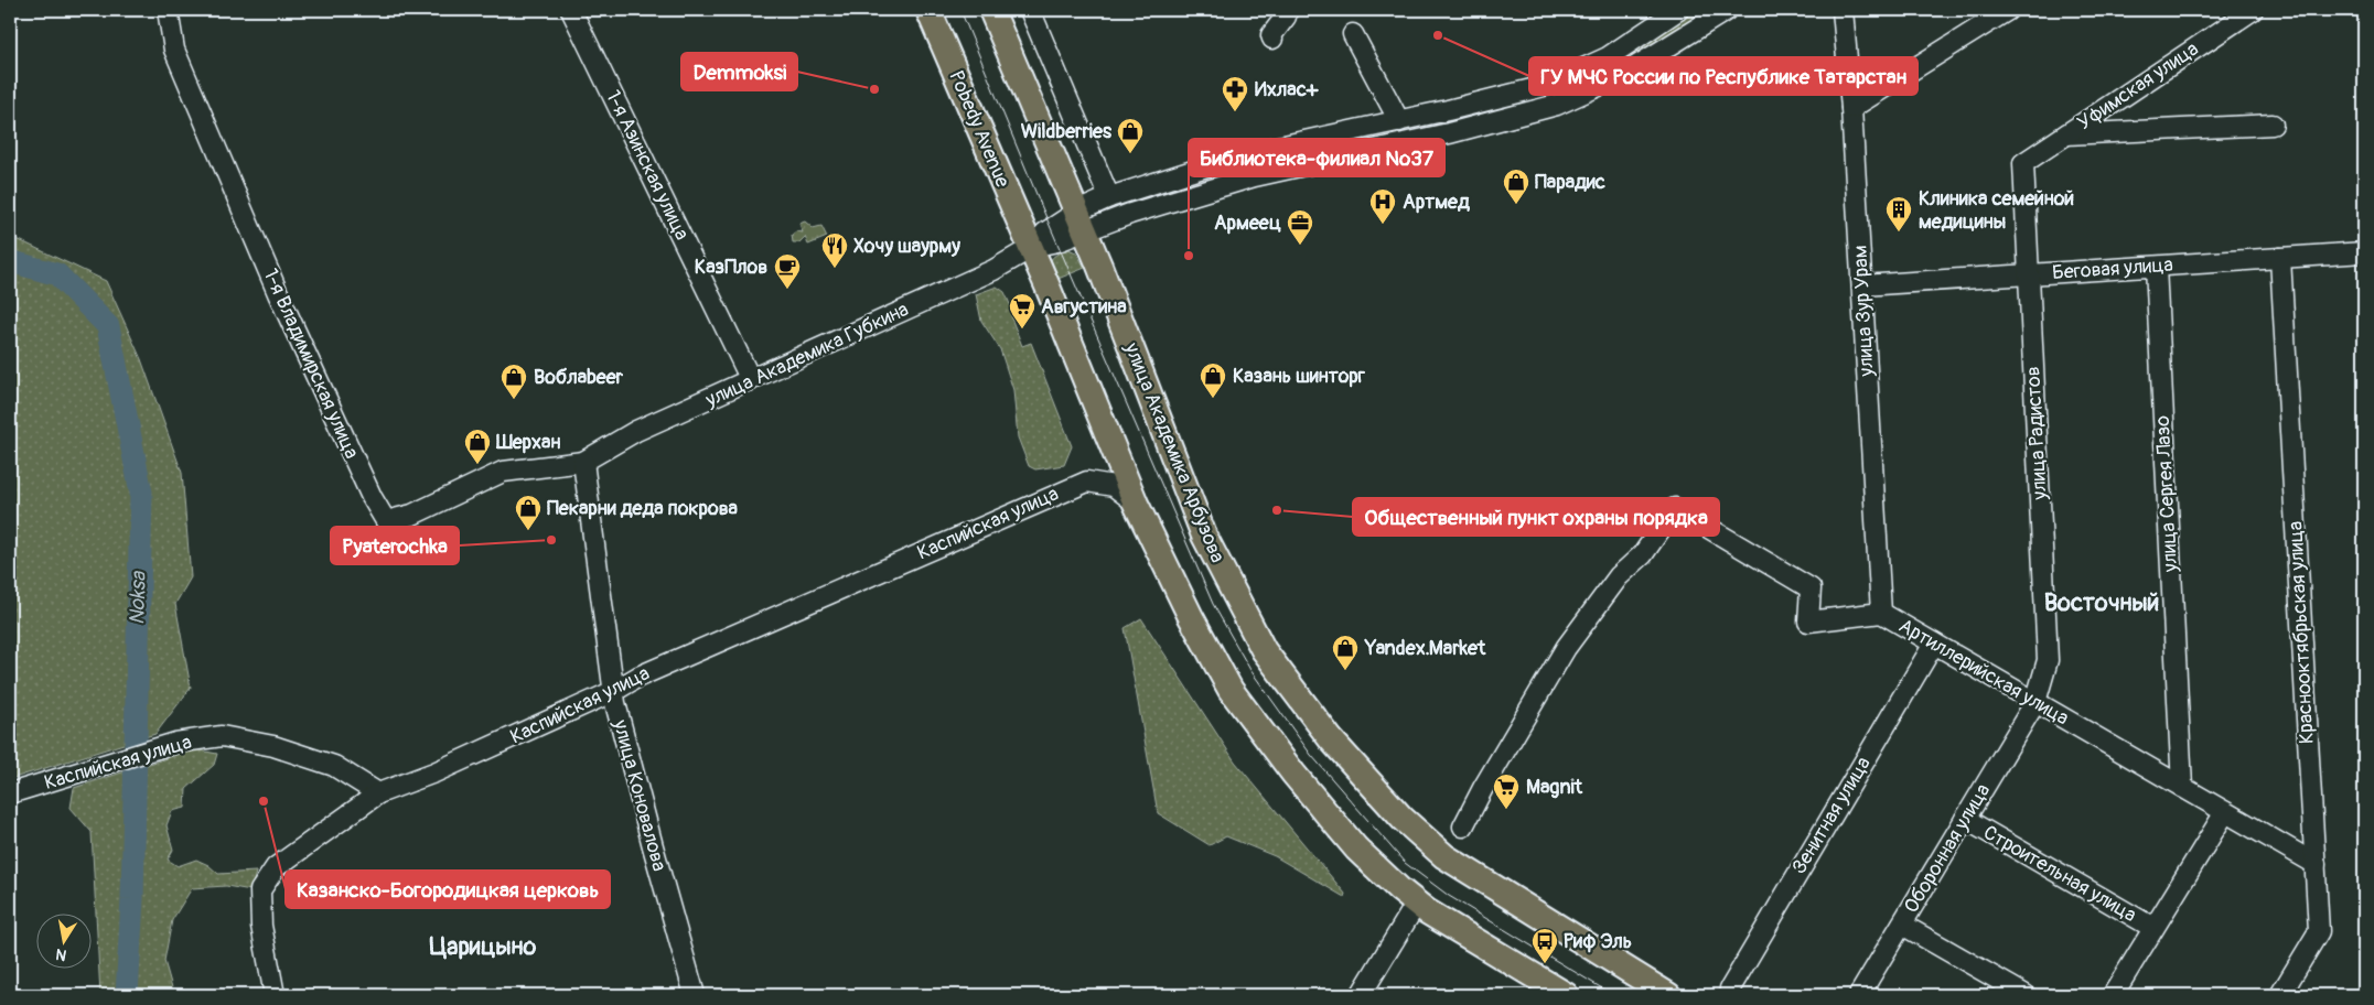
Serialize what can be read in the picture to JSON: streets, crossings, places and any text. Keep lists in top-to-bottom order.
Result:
{
  "streets": {
    "main road": ["Pobedy Avenue", "улица Академика Арбузова"],
    "street": [
      "Уфимская улица",
      "1-я Азинская улица",
      "Беговая улица",
      "улица Зур Урам",
      "улица Академика Губкина",
      "1-я Владимирская улица",
      "улица Радистов",
      "улица Сергея Лазо",
      "Каспийская улица",
      "Краснооктябрьская улица",
      "Артиллерийская улица",
      "улица Коновалова",
      "Зенитная улица",
      "Оборонная улица",
      "Строительная улица"
    ]
  },
  "crossings": [
    ["Уфимская улица", "улица Радистов"],
    ["Pobedy Avenue", "улица Академика Губкина"],
    ["1-я Азинская улица", "улица Академика Губкина"],
    ["Беговая улица", "улица Зур Урам"],
    ["Беговая улица", "улица Радистов"],
    ["Беговая улица", "улица Сергея Лазо"],
    ["Беговая улица", "Краснооктябрьская улица"],
    ["улица Зур Урам", "Артиллерийская улица"],
    ["улица Академика Губкина", "1-я Владимирская улица"],
    ["улица Академика Губкина", "улица Академика Арбузова"],
    ["улица Академика Губкина", "улица Коновалова"],
    ["1-я Владимирская улица", "улица Коновалова"],
    ["улица Радистов", "Артиллерийская улица"],
    ["улица Радистов", "Оборонная улица"],
    ["улица Сергея Лазо", "Артиллерийская улица"],
    ["Каспийская улица", "улица Коновалова"],
    ["Краснооктябрьская улица", "Артиллерийская улица"],
    ["Артиллерийская улица", "Зенитная улица"],
    ["Артиллерийская улица", "Оборонная улица"],
    ["Оборонная улица", "Строительная улица"]
  ],
  "districts": ["Восточный", "Царицыно"],
  "water": ["Noksa"],
  "places": {
    "other": [
      "ГУ МЧС России по Республике Татарстан",
      "Demmoksi",
      "Библиотека-филиал №37",
      "Общественный пункт охраны порядка",
      "Pyaterochka",
      "Казанско-Богородицкая церковь"
    ],
    "pharmacy": ["Ихлас+"],
    "shop": [
      "Wildberries",
      "Парадис",
      "Казань шинторг",
      "Воблаbeer",
      "Шерхан",
      "Пекарни деда покрова",
      "Yandex.Market"
    ],
    "hospital": ["Артмед"],
    "building": ["Клиника семейной медицины"],
    "office": ["Армеец"],
    "restaurant": ["Хочу шаурму"],
    "cafe": ["КазПлов"],
    "supermarket": ["Августина", "Magnit"],
    "bus stop": ["Риф Эль"]
  },
  "north": "bottom"
}
